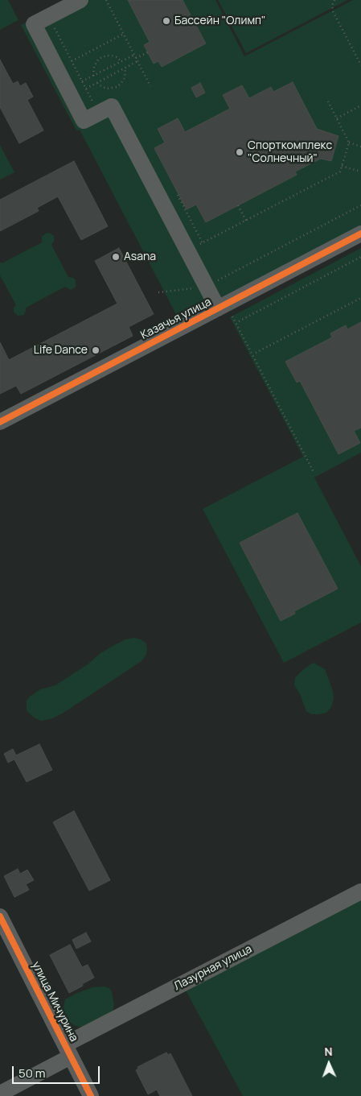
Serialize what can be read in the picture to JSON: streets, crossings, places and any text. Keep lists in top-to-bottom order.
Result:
{
  "streets": {
    "street": ["Казачья улица", "Лазурная улица", "улица Мичурина"]
  },
  "crossings": [
    ["Лазурная улица", "улица Мичурина"]
  ],
  "places": [
    "Бассейн \"Олимп\"",
    "Спорткомплекс \"Солнечный\"",
    "Asana",
    "Life Dance"
  ],
  "scale_bar": "50 m",
  "north": "top"
}
